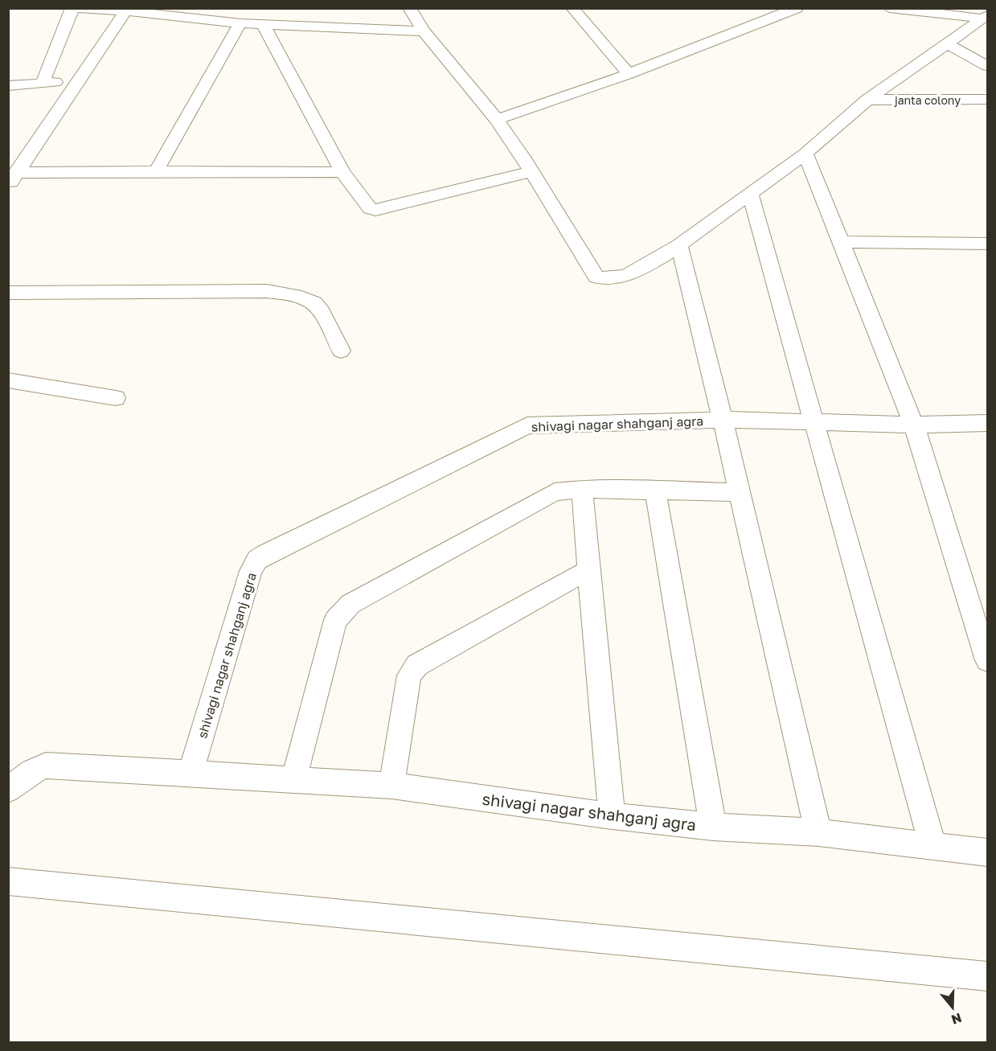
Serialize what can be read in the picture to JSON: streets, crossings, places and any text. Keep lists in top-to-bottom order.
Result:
{
  "streets": {
    "street": ["janta colony", "shivagi nagar shahganj agra"]
  },
  "north": "bottom"
}
